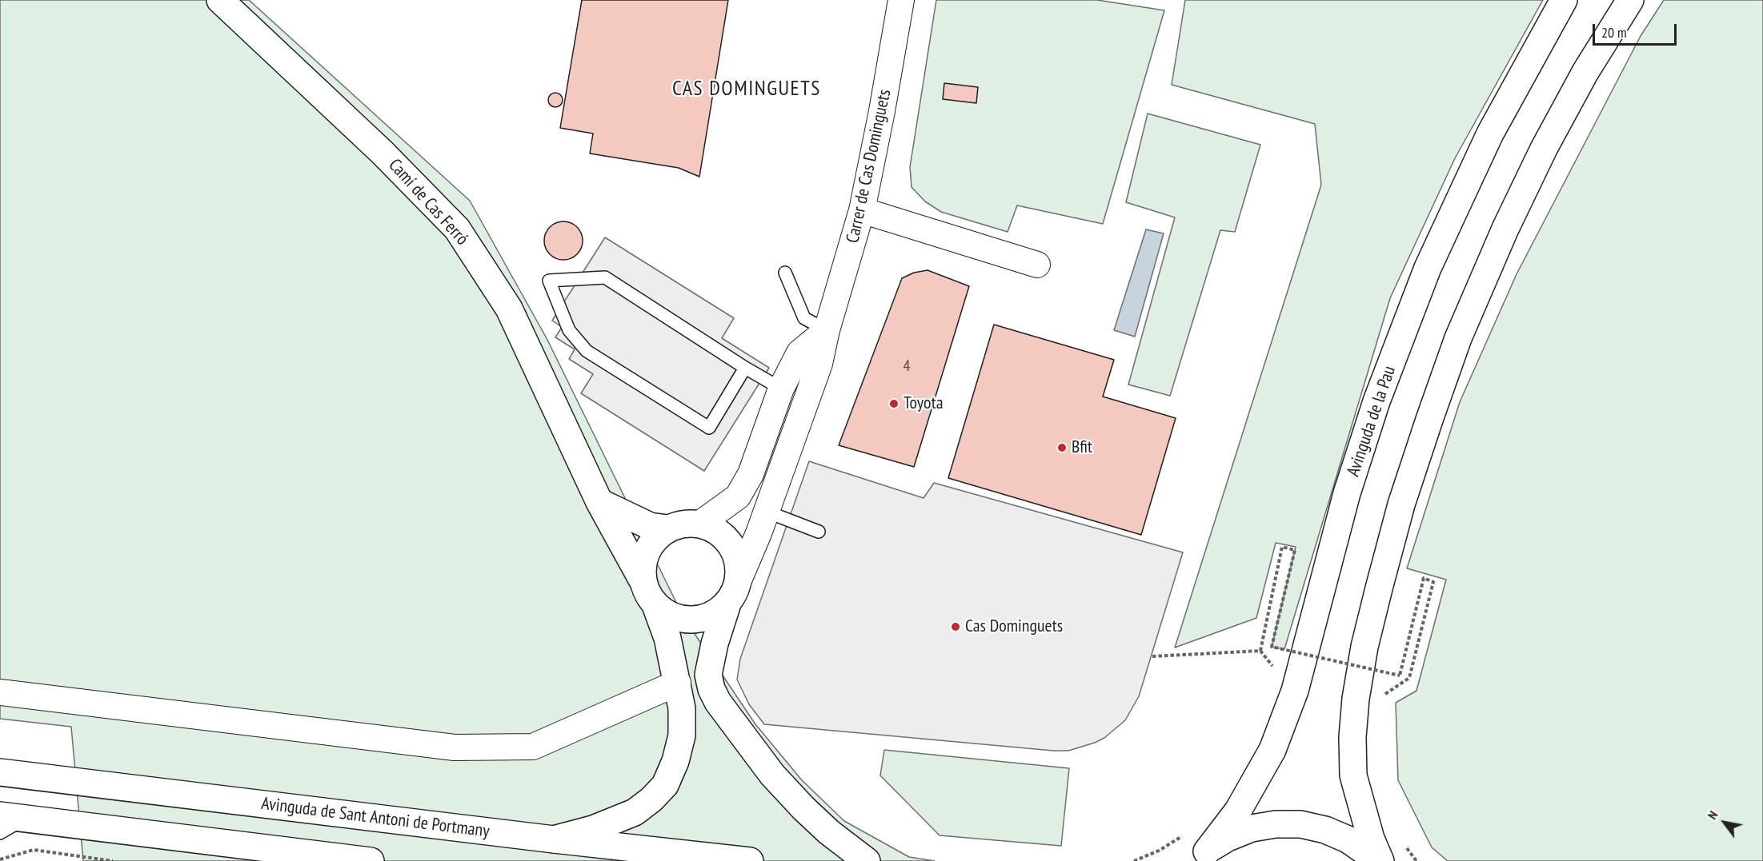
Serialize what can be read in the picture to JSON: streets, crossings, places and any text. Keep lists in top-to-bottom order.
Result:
{
  "streets": {
    "main road": ["Camí de Cas Ferró", "Avinguda de la Pau", "Avinguda de Sant Antoni de Portmany"],
    "street": ["Carrer de Cas Dominguets"]
  },
  "crossings": [
    ["Carrer de Cas Dominguets", "Camí de Cas Ferró"]
  ],
  "districts": ["CAS DOMINGUETS"],
  "places": ["Toyota", "Bfit", "Cas Dominguets"],
  "house_numbers": ["4"],
  "scale_bar": "20 m",
  "north": "top left"
}
